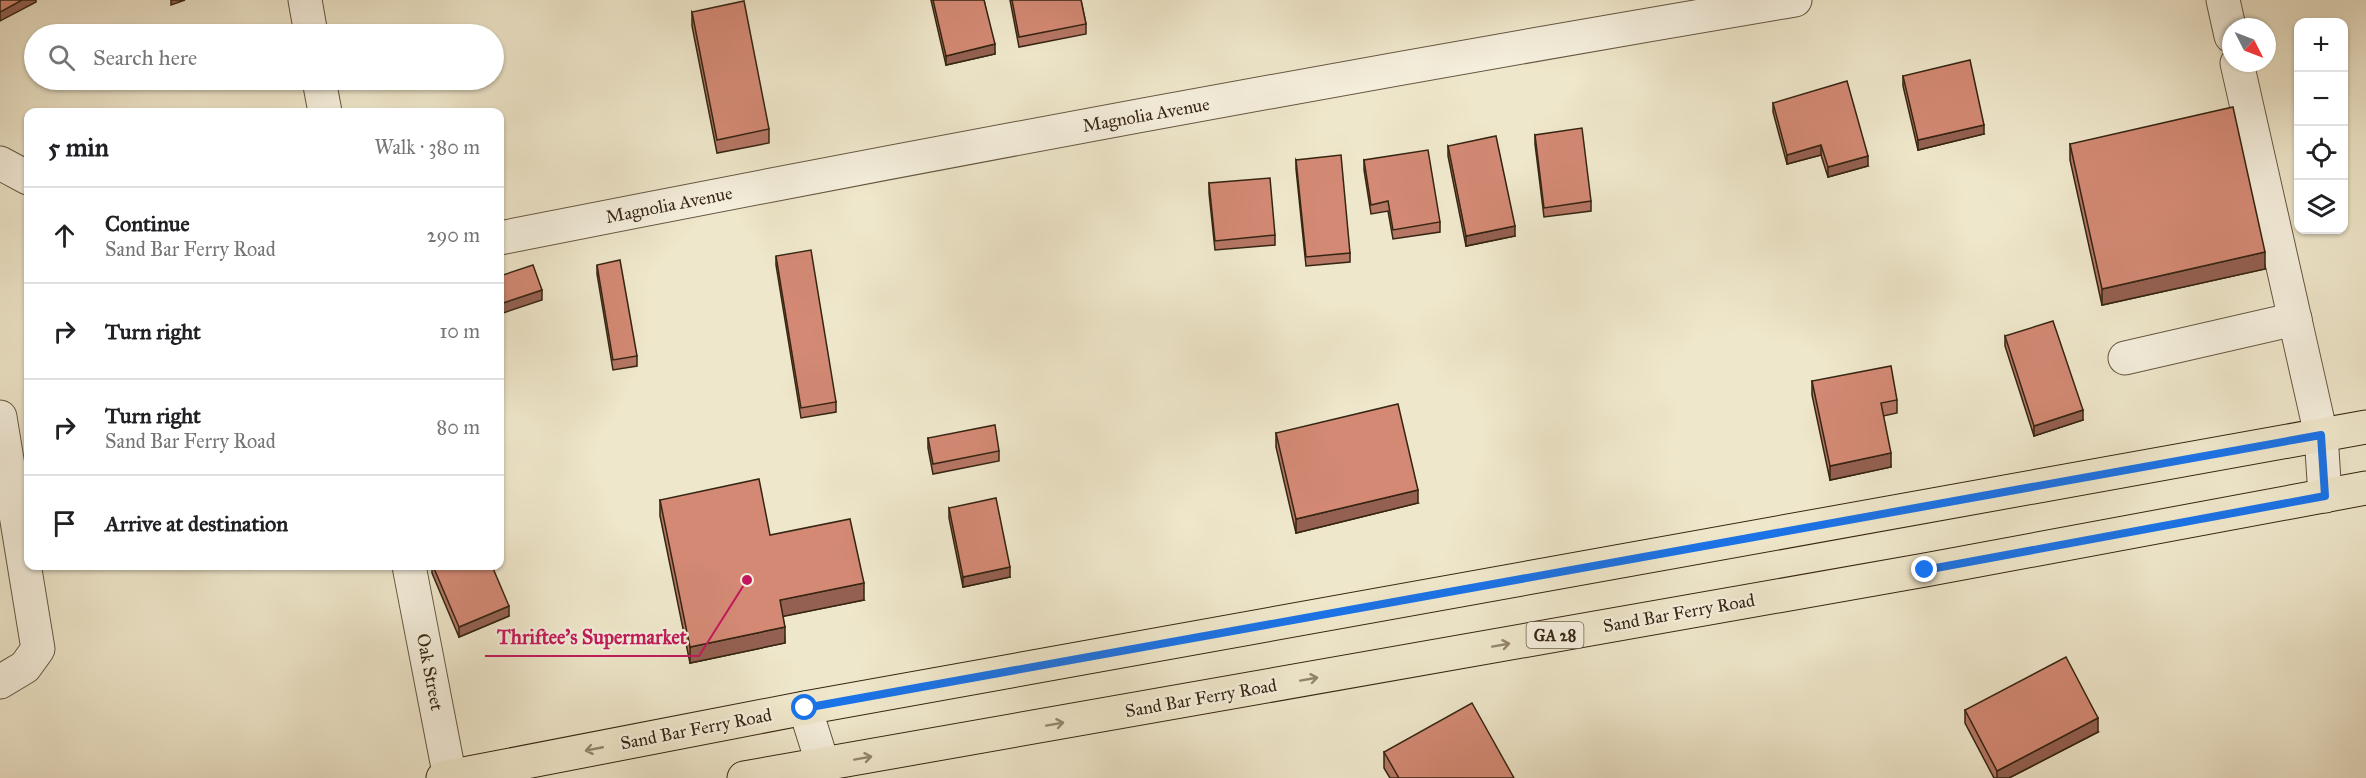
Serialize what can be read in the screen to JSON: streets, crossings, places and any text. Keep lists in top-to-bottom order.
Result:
{
  "streets": {
    "main road": ["Sand Bar Ferry Road", "GA 28"],
    "street": ["Magnolia Avenue", "Oak Street"]
  },
  "crossings": [
    ["Sand Bar Ferry Road", "Oak Street"]
  ],
  "places": ["Thriftee's Supermarket"],
  "north": "bottom right",
  "page": {
    "map_buttons": ["+", "−"],
    "search": "Search here",
    "heading": ["5 min", "Walk · 380 m"],
    "list": [
      ["Continue", "Sand Bar Ferry Road", "290 m"],
      ["Turn right", "10 m"],
      ["Turn right", "Sand Bar Ferry Road", "80 m"],
      "Arrive at destination"
    ]
  }
}
